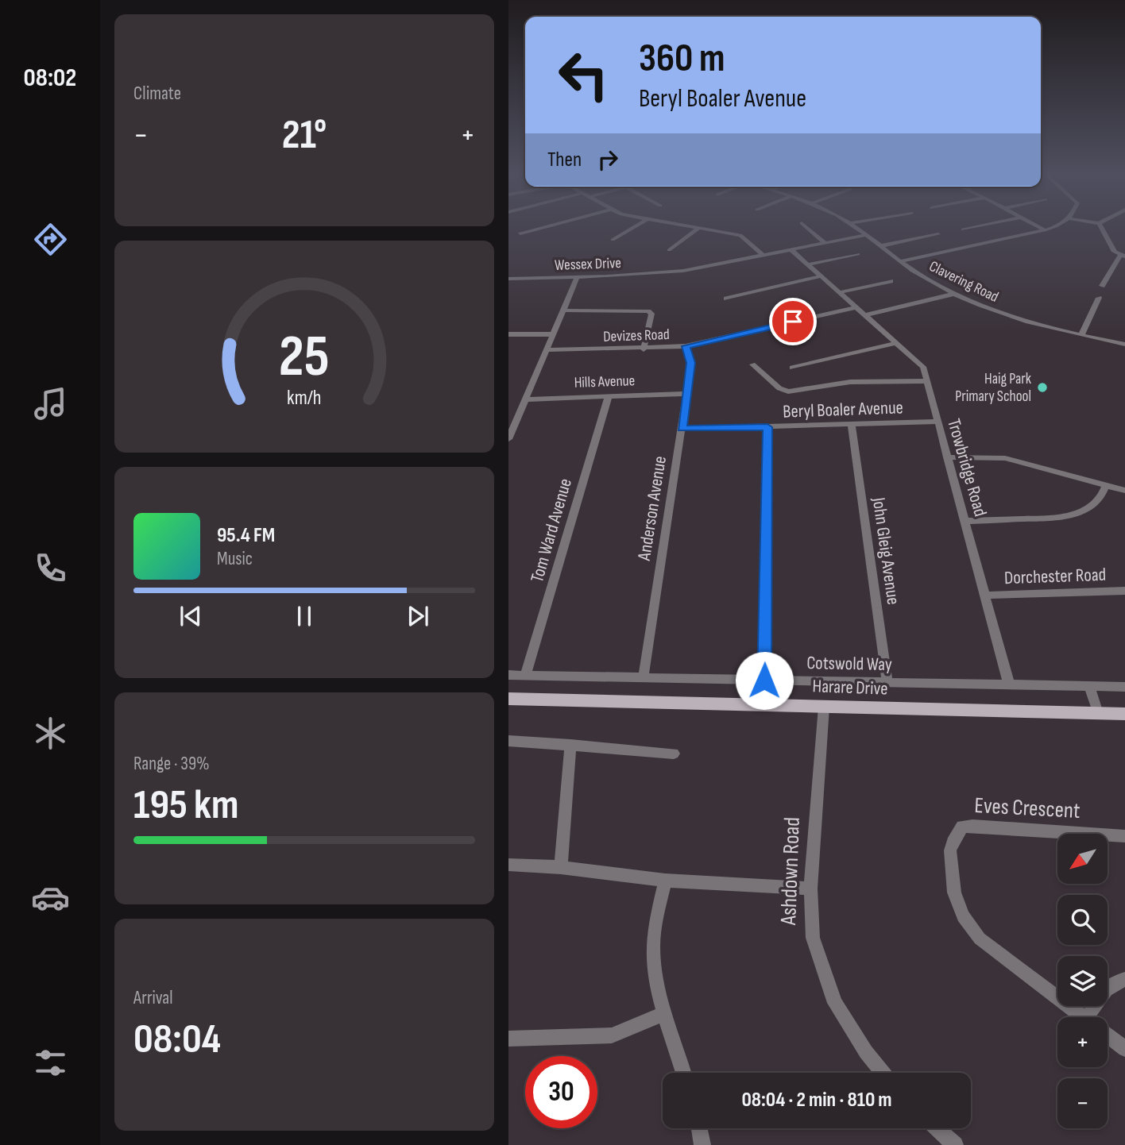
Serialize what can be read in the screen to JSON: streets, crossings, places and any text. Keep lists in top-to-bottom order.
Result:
{
  "streets": {
    "main road": ["Harare Drive"],
    "street": [
      "Wessex Drive",
      "Clavering Road",
      "Devizes Road",
      "Hills Avenue",
      "Beryl Boaler Avenue",
      "Trowbridge Road",
      "Anderson Avenue",
      "Tom Ward Avenue",
      "John Gleig Avenue",
      "Dorchester Road",
      "Cotswold Way",
      "Eves Crescent",
      "Ashdown Road"
    ]
  },
  "crossings": [
    ["Wessex Drive", "Clavering Road"],
    ["Wessex Drive", "Trowbridge Road"],
    ["Devizes Road", "Trowbridge Road"],
    ["Devizes Road", "Anderson Avenue"],
    ["Hills Avenue", "Anderson Avenue"],
    ["Hills Avenue", "Tom Ward Avenue"],
    ["Beryl Boaler Avenue", "Trowbridge Road"],
    ["Beryl Boaler Avenue", "Anderson Avenue"],
    ["Beryl Boaler Avenue", "John Gleig Avenue"],
    ["Trowbridge Road", "Dorchester Road"],
    ["Trowbridge Road", "Cotswold Way"],
    ["Anderson Avenue", "Cotswold Way"],
    ["Tom Ward Avenue", "Cotswold Way"],
    ["John Gleig Avenue", "Cotswold Way"],
    ["Harare Drive", "Ashdown Road"]
  ],
  "places": ["Haig Park Primary School"],
  "north": "bottom left",
  "page": {
    "tabs": "08:02",
    "tile": [
      "Climate",
      ["Range · 39%", "195 km"],
      ["Arrival", "08:04"]
    ],
    "turn": ["360 m", "Beryl Boaler Avenue"],
    "heat": ["−", "21°", "+"],
    "then": "Then",
    "song": ["95.4 FM", "Music"],
    "map_buttons": ["+", "−"],
    "limit": "30",
    "trip": "08:04 · 2 min · 810 m",
    "gauge": ["25", "km/h"]
  }
}
